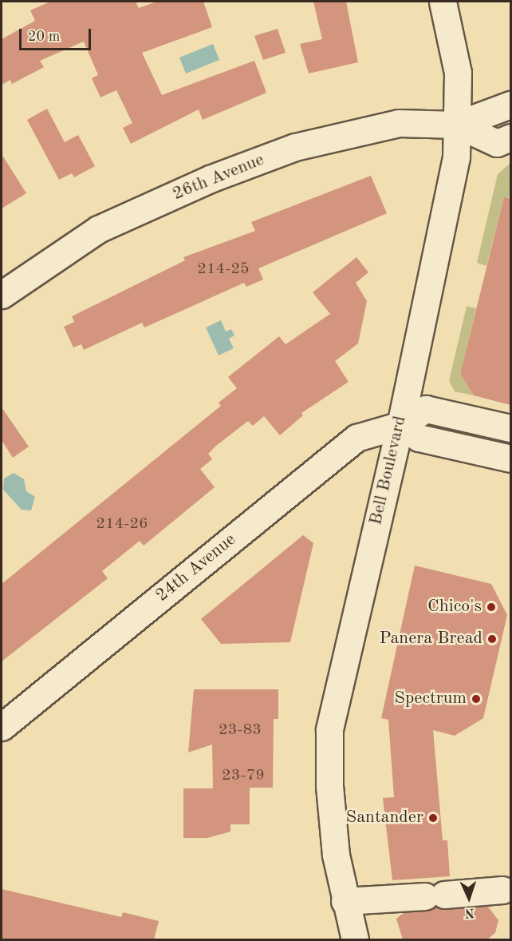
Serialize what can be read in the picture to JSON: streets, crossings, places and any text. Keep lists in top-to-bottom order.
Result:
{
  "streets": {
    "street": ["26th Avenue", "Bell Boulevard", "24th Avenue"]
  },
  "crossings": [
    ["26th Avenue", "Bell Boulevard"],
    ["Bell Boulevard", "24th Avenue"]
  ],
  "places": [
    "Chico's",
    "Panera Bread",
    "Spectrum",
    "Santander"
  ],
  "house_numbers": [
    "214-25",
    "214-26",
    "23-83",
    "23-79"
  ],
  "scale_bar": "20 m",
  "north": "bottom"
}
